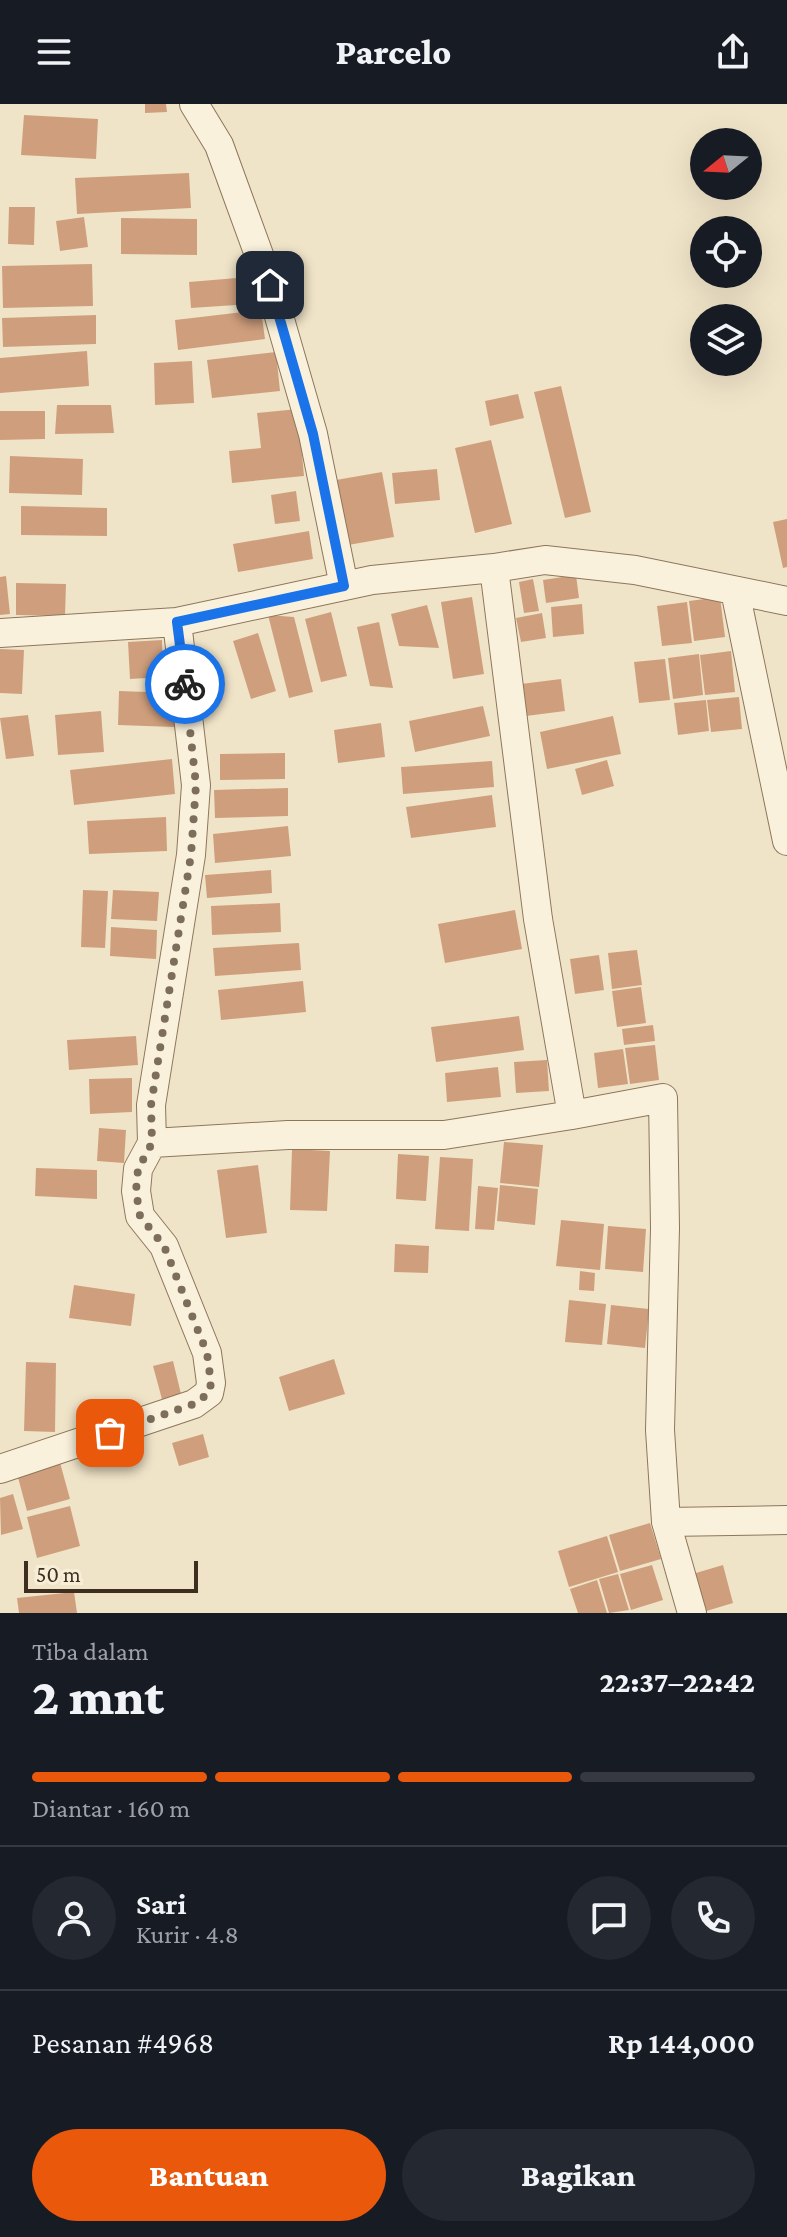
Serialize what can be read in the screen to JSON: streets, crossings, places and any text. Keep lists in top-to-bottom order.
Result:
{
  "scale_bar": "50 m",
  "north": "left",
  "page": {
    "header": "Parcelo",
    "scale": "50 m",
    "heading": ["2 mnt", "Tiba dalam", "22:37–22:42"],
    "panel": [
      "Sari",
      "Kurir · 4.8",
      "Pesanan #4968",
      "Rp 144,000"
    ],
    "bar": "Diantar · 160 m",
    "buttons": ["Bantuan", "Bagikan"]
  }
}
